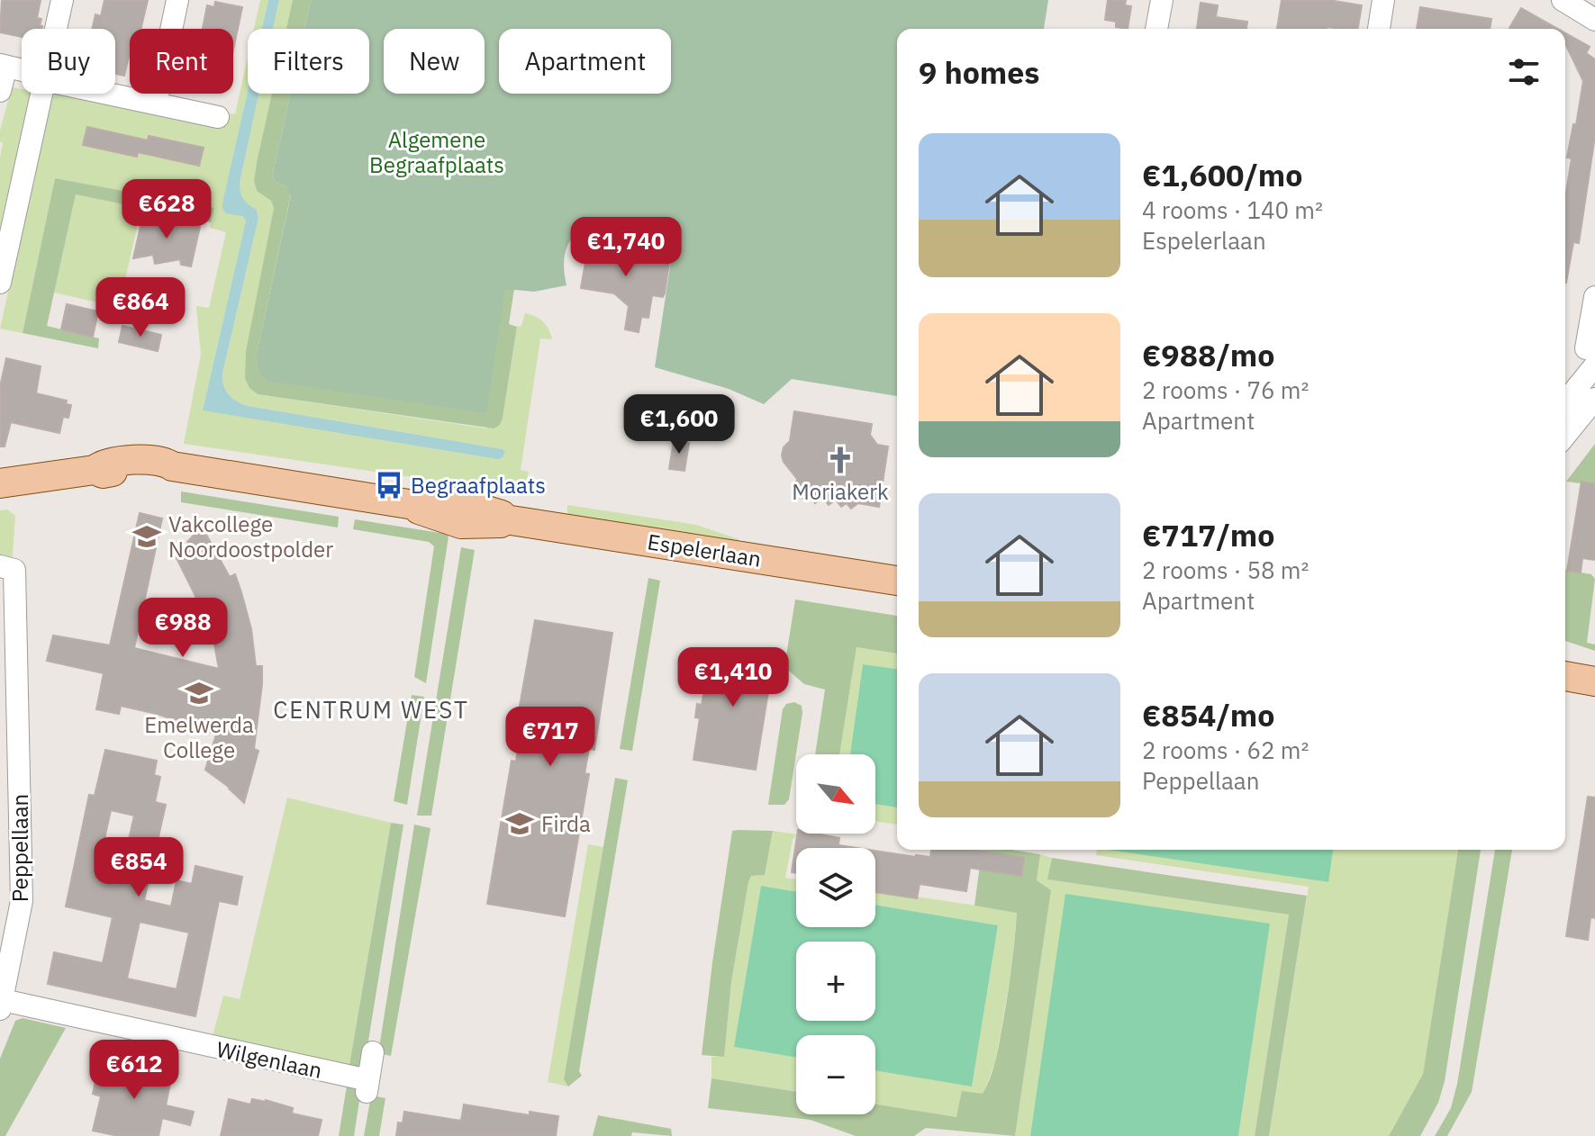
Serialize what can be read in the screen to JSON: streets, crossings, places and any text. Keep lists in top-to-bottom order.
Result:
{
  "streets": {
    "main road": ["Espelerlaan"],
    "street": ["Peppellaan", "Wilgenlaan"]
  },
  "crossings": [
    ["Peppellaan", "Wilgenlaan"]
  ],
  "districts": ["CENTRUM WEST"],
  "parks": ["Algemene Begraafplaats"],
  "places": {
    "church": ["Moriakerk"],
    "bus stop": ["Begraafplaats"],
    "school or university": ["Vakcollege Noordoostpolder", "Emelwerda College", "Firda"]
  },
  "north": "bottom right",
  "page": {
    "chip": [
      "Buy",
      "Rent",
      "Filters",
      "New",
      "Apartment"
    ],
    "heading": "9 homes",
    "list": [
      {
        "name": "€1,600/mo",
        "note": "4 rooms · 140 m² · Espelerlaan"
      },
      {
        "name": "€988/mo",
        "note": "2 rooms · 76 m² · Apartment"
      },
      {
        "name": "€717/mo",
        "note": "2 rooms · 58 m² · Apartment"
      },
      {
        "name": "€854/mo",
        "note": "2 rooms · 62 m² · Peppellaan"
      }
    ],
    "price": [
      "€628",
      "€1,740",
      "€864",
      "€1,600",
      "€988",
      "€1,410",
      "€717",
      "€854",
      "€612"
    ],
    "map_buttons": ["+", "−"]
  }
}
